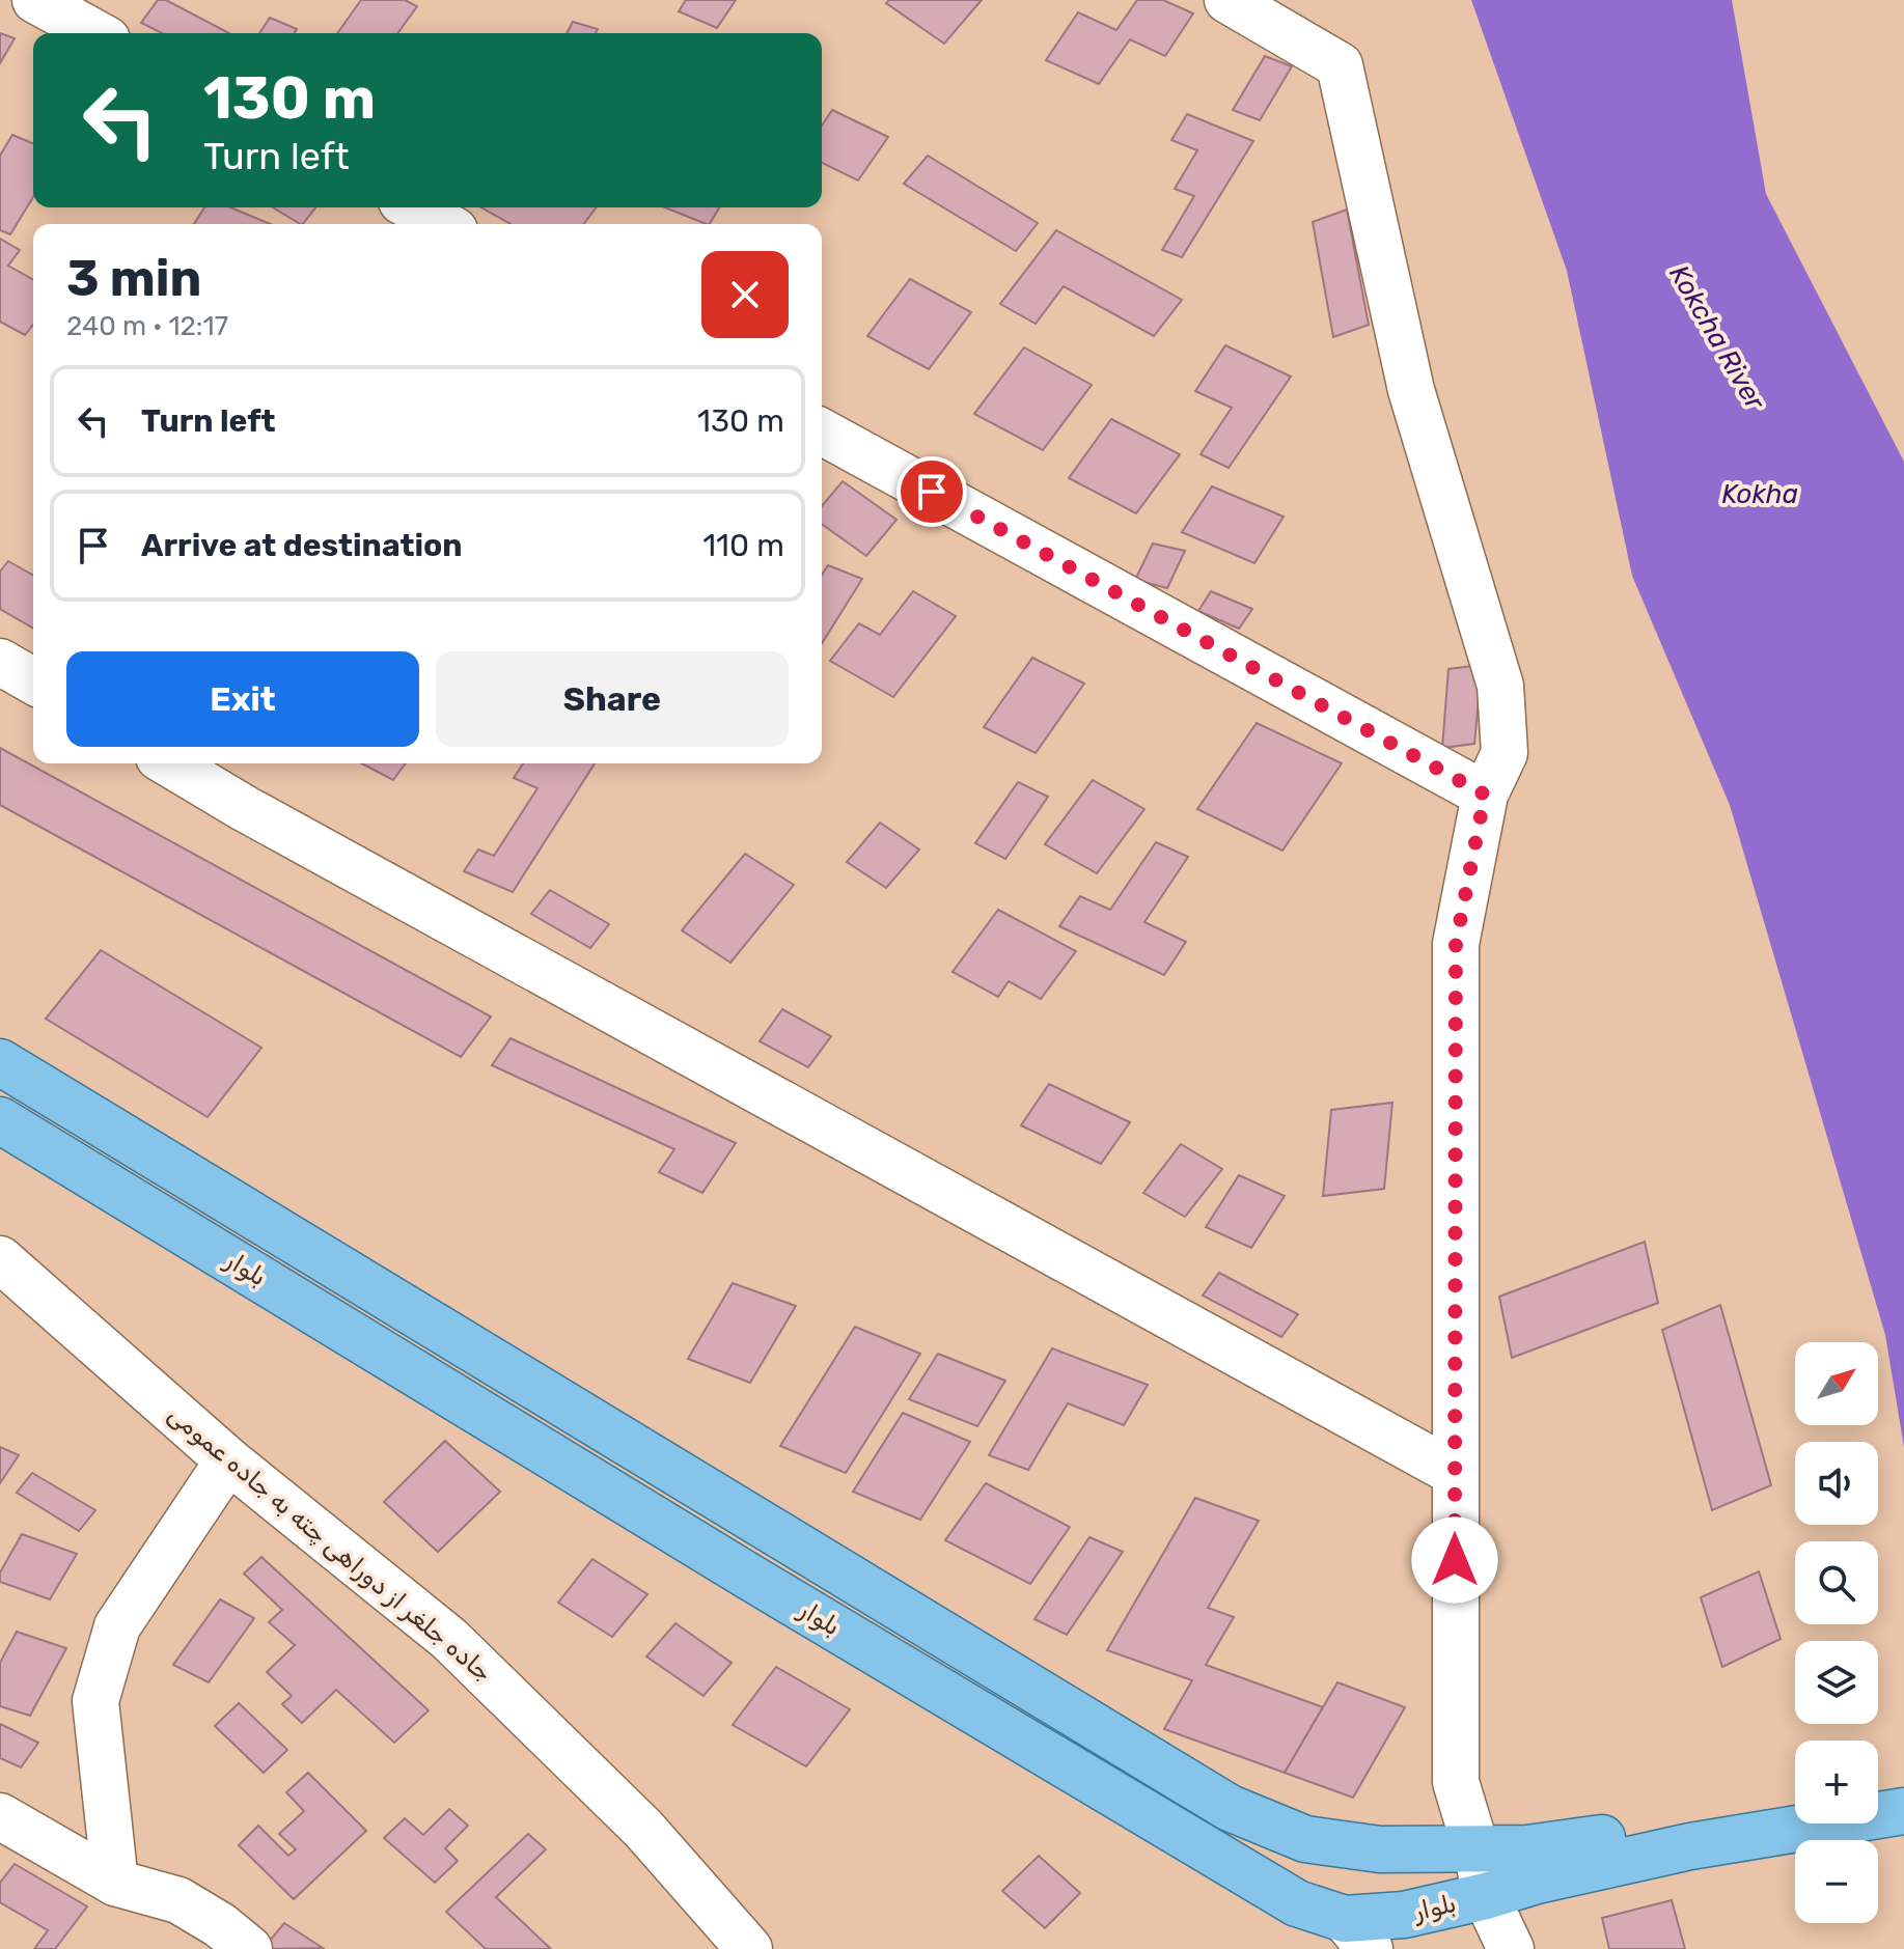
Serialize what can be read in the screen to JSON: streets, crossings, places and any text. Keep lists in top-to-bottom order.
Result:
{
  "streets": {
    "main road": ["بلوار"],
    "street": ["جاده جلغر از دوراهی چته به جاده عمومی"]
  },
  "water": ["Kokcha River", "Kokha"],
  "north": "top right",
  "page": {
    "turn": ["130 m", "Turn left"],
    "heading": ["3 min", "240 m · 12:17"],
    "list": [
      {
        "name": "Turn left",
        "value": "130 m"
      },
      {
        "name": "Arrive at destination",
        "value": "110 m"
      }
    ],
    "buttons": ["Exit", "Share"],
    "map_buttons": ["+", "−"]
  }
}
